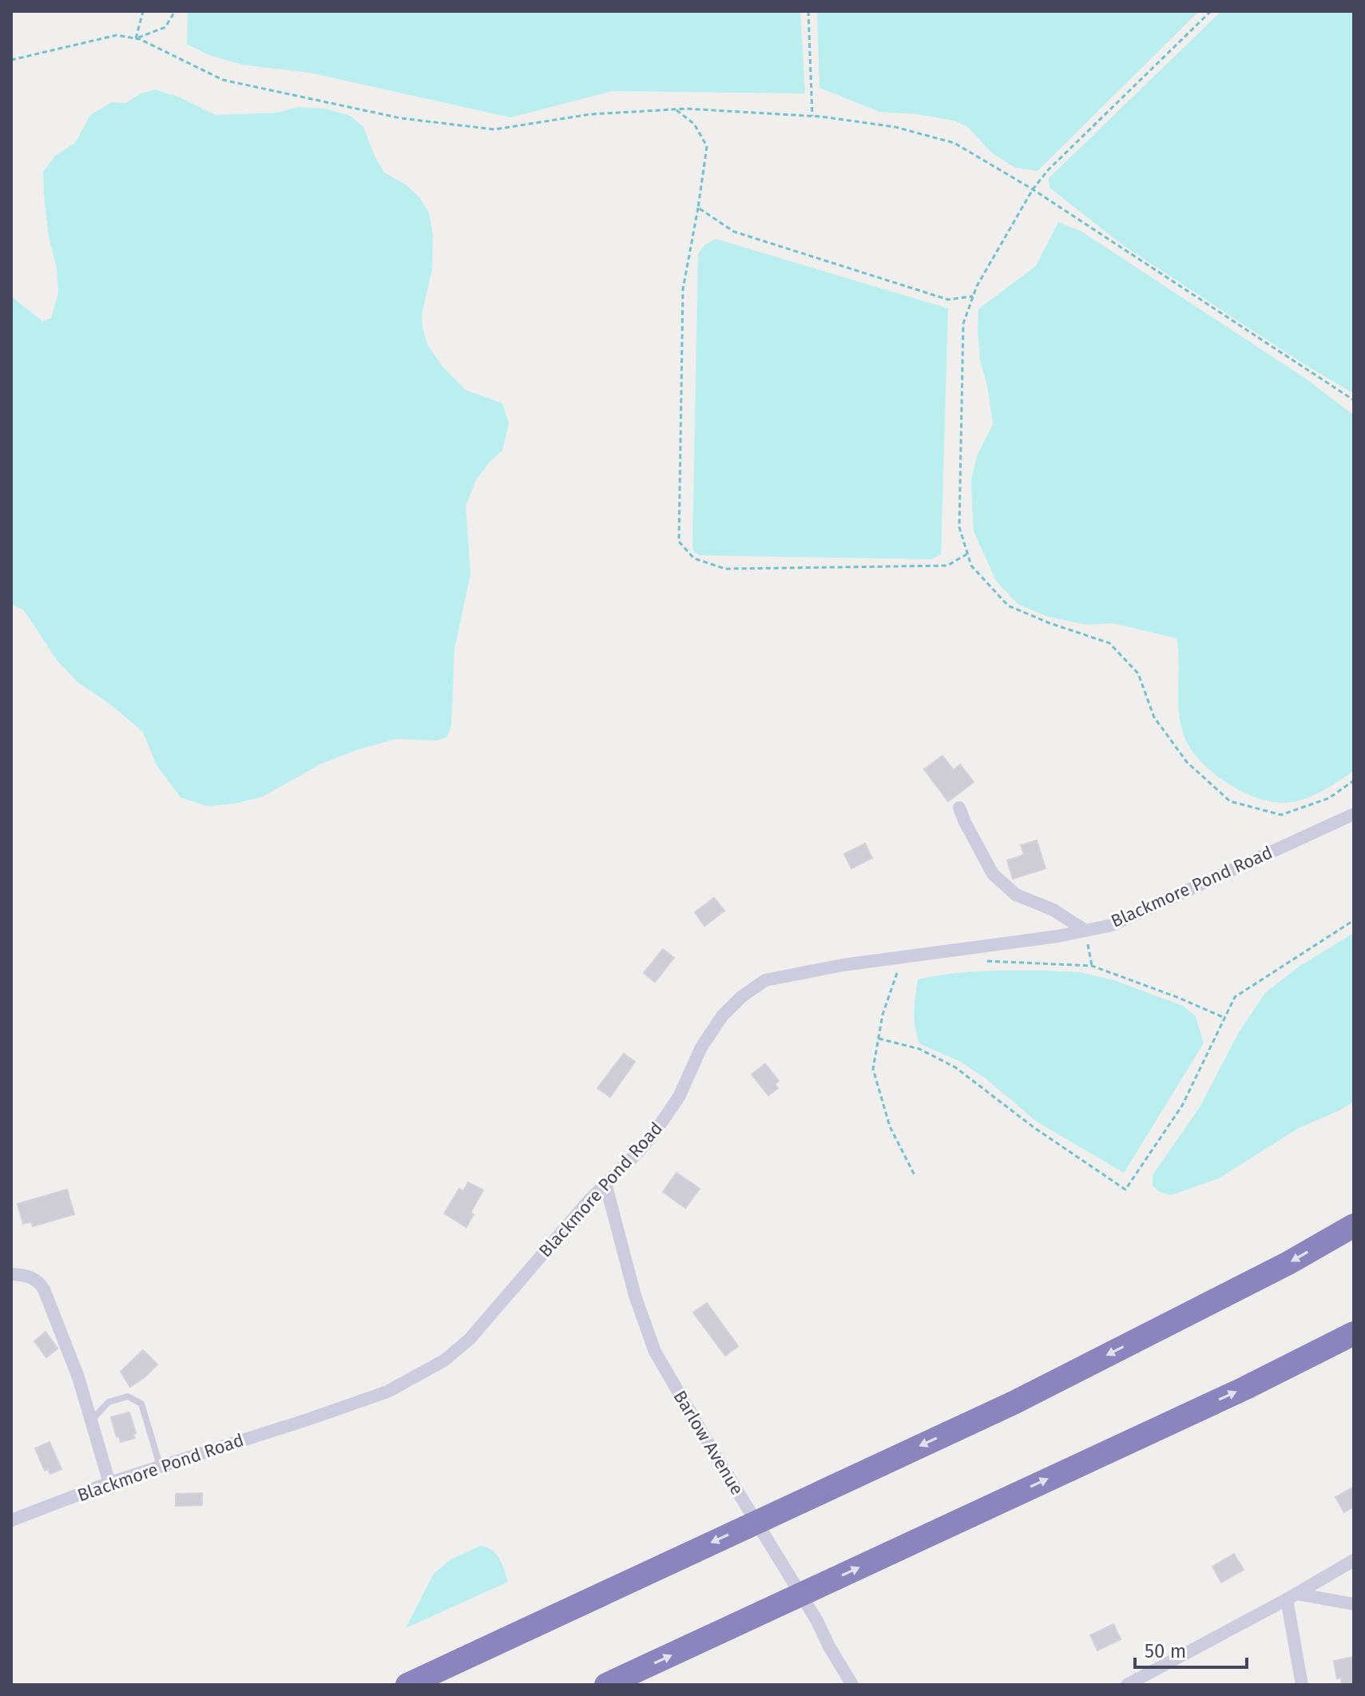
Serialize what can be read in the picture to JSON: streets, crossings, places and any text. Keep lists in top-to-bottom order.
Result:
{
  "streets": {
    "street": ["Blackmore Pond Road", "Barlow Avenue"]
  },
  "crossings": [
    ["Blackmore Pond Road", "Barlow Avenue"]
  ],
  "scale_bar": "50 m"
}
